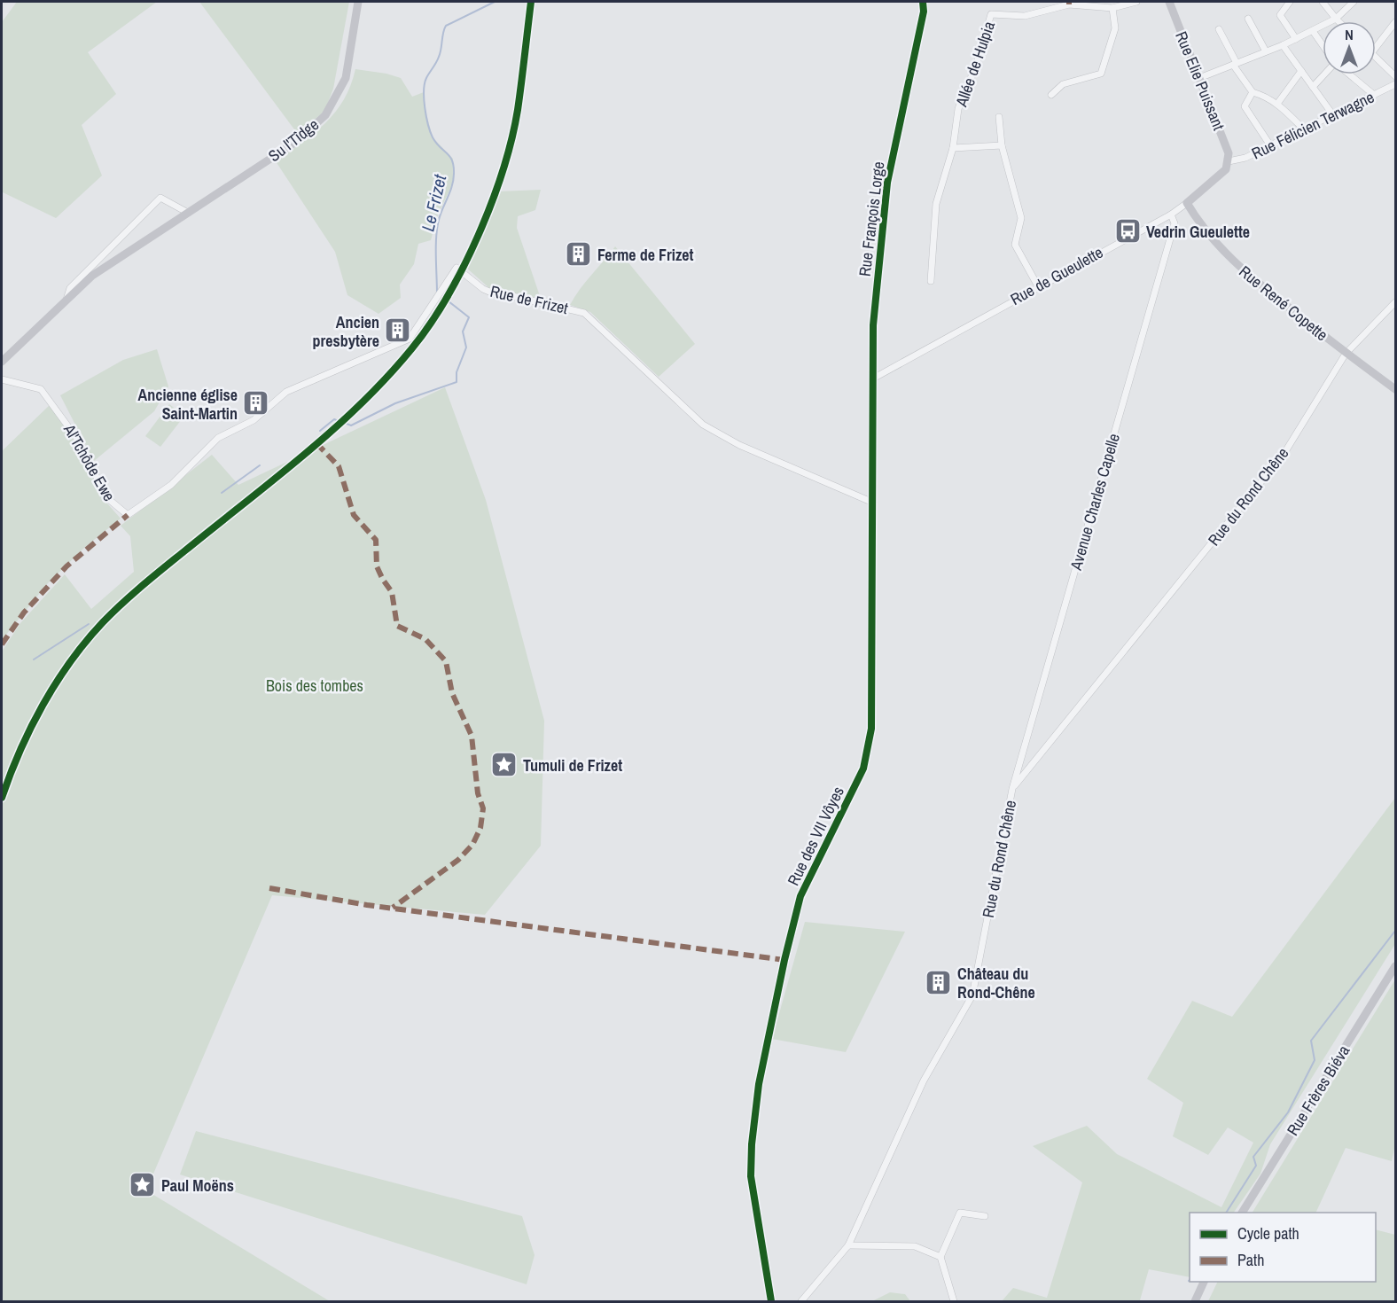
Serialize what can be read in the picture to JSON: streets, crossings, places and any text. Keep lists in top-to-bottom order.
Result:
{
  "streets": {
    "street": [
      "Allée de Hulpia",
      "Rue Elie Puissant",
      "Rue Félicien Terwagne",
      "Su l'Tîdge",
      "Rue François Lorge",
      "Rue de Gueulette",
      "Rue de Frizet",
      "Rue René Copette",
      "Al'Tchôde Ewe",
      "Rue du Rond Chêne",
      "Avenue Charles Capelle",
      "Rue des VII Vôyes",
      "Rue Frères Biéva"
    ]
  },
  "crossings": [
    ["Rue Elie Puissant", "Rue Félicien Terwagne"],
    ["Rue Elie Puissant", "Rue de Gueulette"],
    ["Rue Félicien Terwagne", "Rue de Gueulette"],
    ["Rue François Lorge", "Rue de Gueulette"],
    ["Rue François Lorge", "Rue des VII Vôyes"],
    ["Rue de Gueulette", "Rue René Copette"],
    ["Rue de Gueulette", "Avenue Charles Capelle"],
    ["Rue de Gueulette", "Rue des VII Vôyes"],
    ["Rue de Frizet", "Al'Tchôde Ewe"],
    ["Rue de Frizet", "Rue des VII Vôyes"],
    ["Rue René Copette", "Rue du Rond Chêne"],
    ["Rue du Rond Chêne", "Avenue Charles Capelle"]
  ],
  "water": ["Le Frizet"],
  "parks": ["Bois des tombes"],
  "places": {
    "bus stop": ["Vedrin Gueulette"],
    "building": [
      "Ferme de Frizet",
      "Ancien presbytère",
      "Ancienne église Saint-Martin",
      "Château du Rond-Chêne"
    ],
    "place": ["Tumuli de Frizet", "Paul Moëns"]
  },
  "legend": ["Cycle path", "Path"],
  "north": "top"
}
